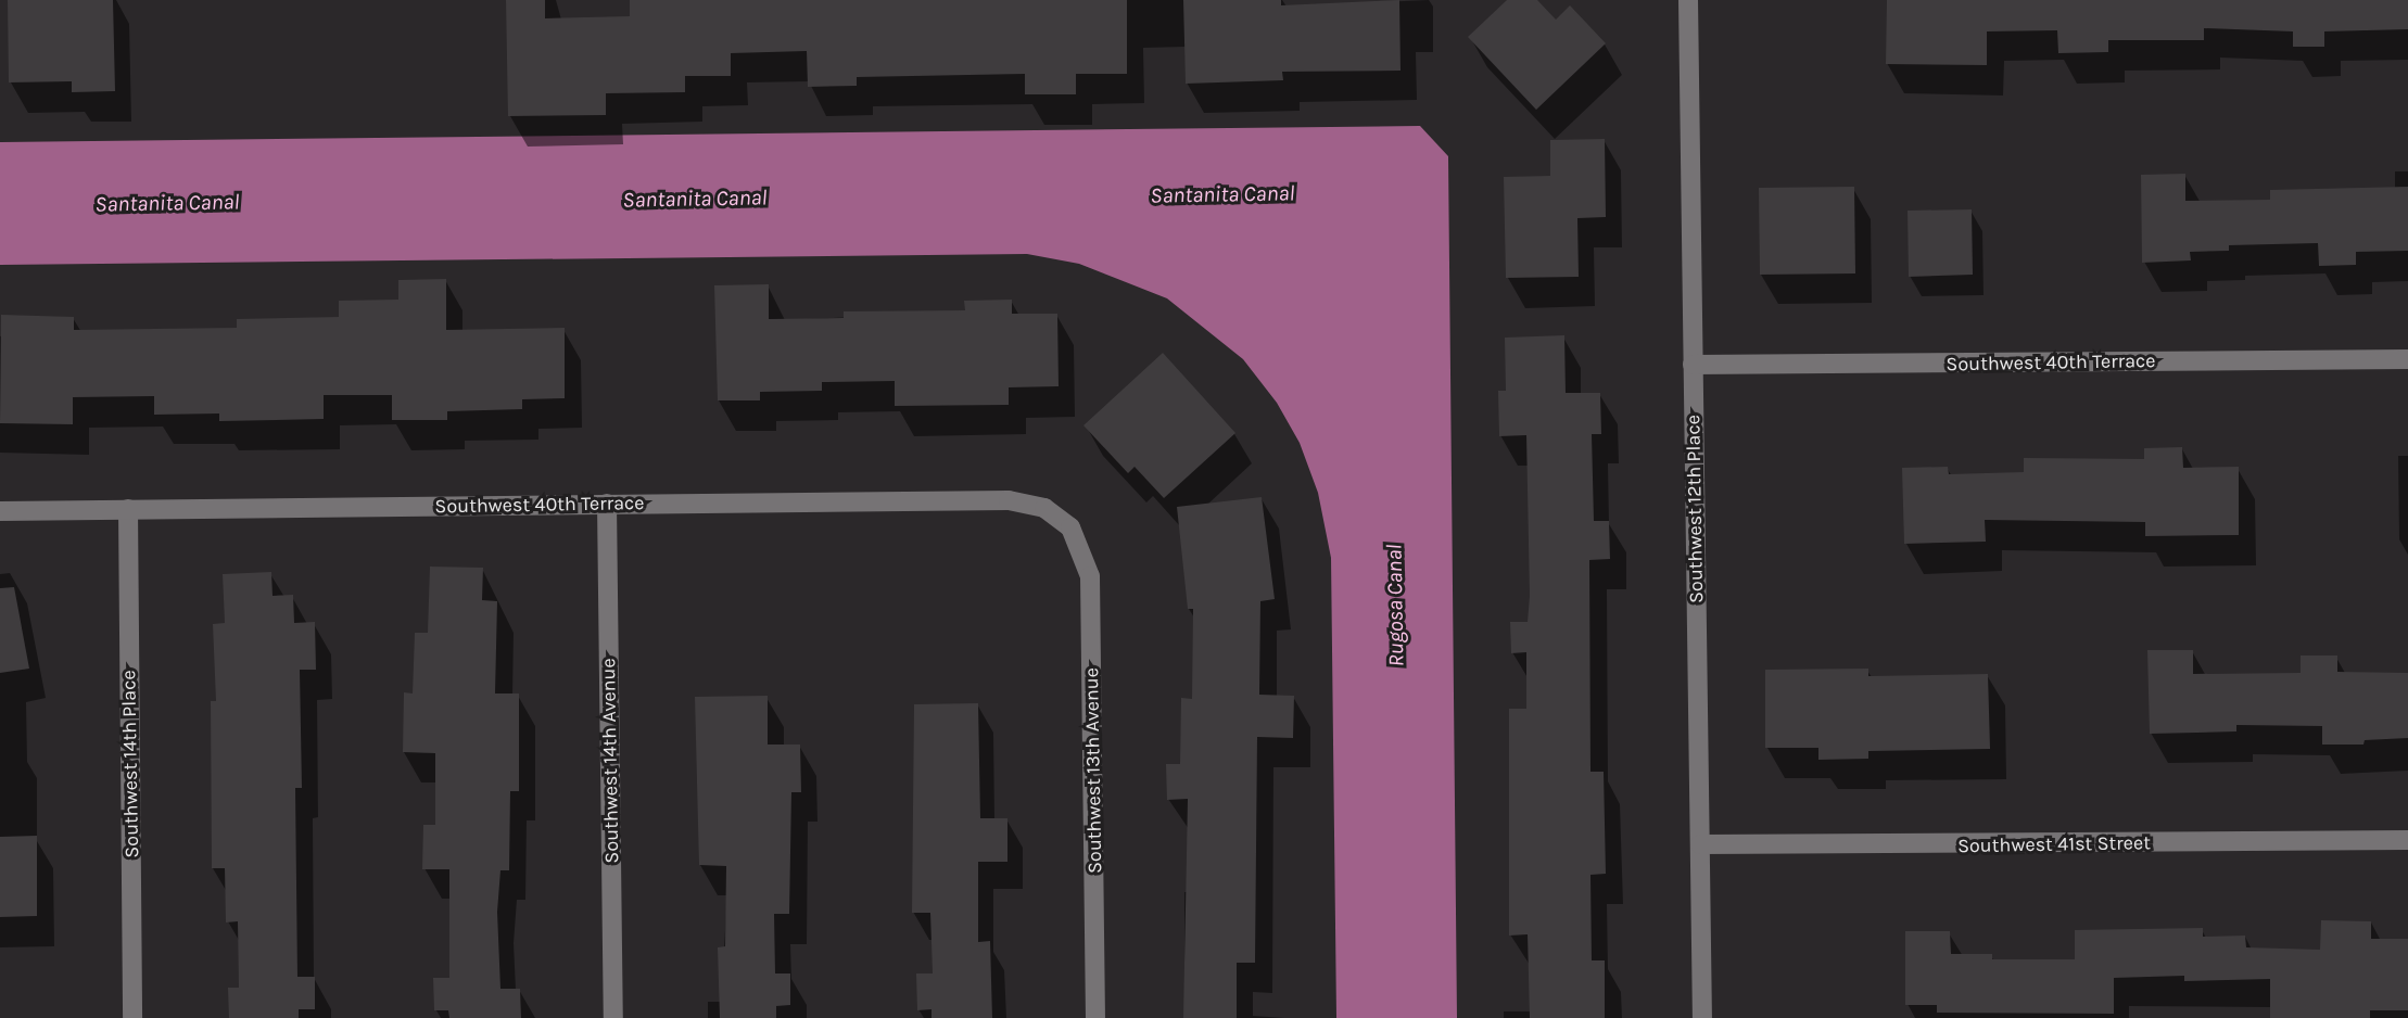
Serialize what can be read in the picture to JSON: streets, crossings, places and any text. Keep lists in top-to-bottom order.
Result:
{
  "streets": {
    "street": [
      "Southwest 40th Terrace",
      "Southwest 12th Place",
      "Southwest 14th Avenue",
      "Southwest 14th Place",
      "Southwest 13th Avenue",
      "Southwest 41st Street"
    ]
  },
  "crossings": [
    ["Southwest 40th Terrace", "Southwest 12th Place"],
    ["Southwest 40th Terrace", "Southwest 14th Avenue"],
    ["Southwest 40th Terrace", "Southwest 14th Place"],
    ["Southwest 40th Terrace", "Southwest 13th Avenue"],
    ["Southwest 12th Place", "Southwest 41st Street"]
  ],
  "water": ["Santanita Canal", "Rugosa Canal"]
}
